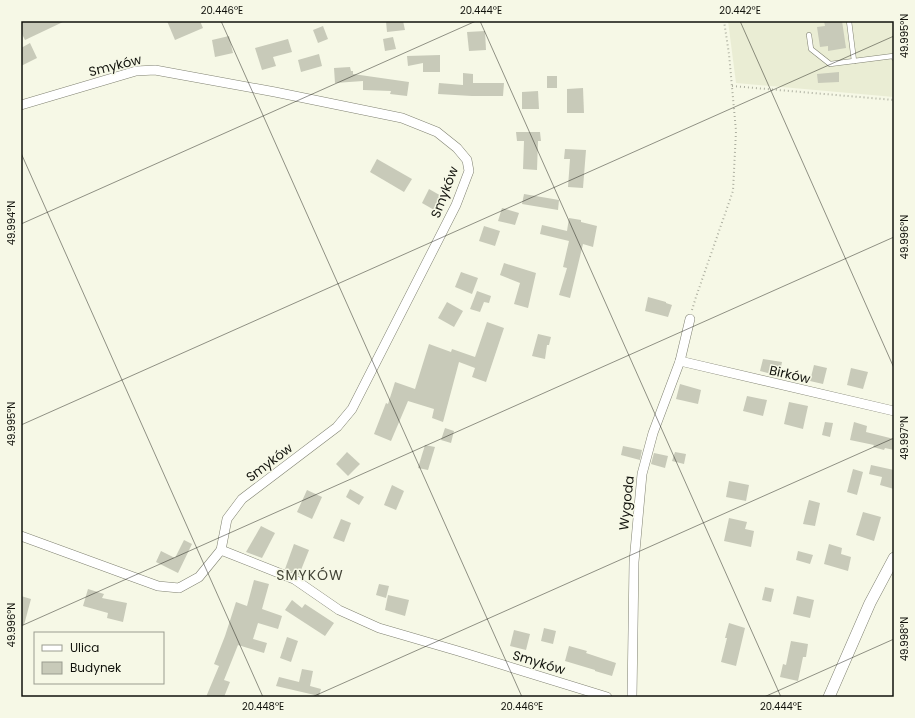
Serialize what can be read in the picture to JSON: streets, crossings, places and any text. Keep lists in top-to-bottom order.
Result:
{
  "streets": {
    "street": ["Smyków", "Birków", "Wygoda"]
  },
  "crossings": [
    ["Birków", "Wygoda"]
  ],
  "districts": ["SMYKÓW"],
  "legend": ["Ulica", "Budynek"],
  "coordinates": [
    "20.446°E",
    "20.444°E",
    "20.442°E",
    "49.995°N",
    "49.994°N",
    "49.996°N",
    "49.997°N",
    "49.998°N",
    "20.448°E"
  ]
}
